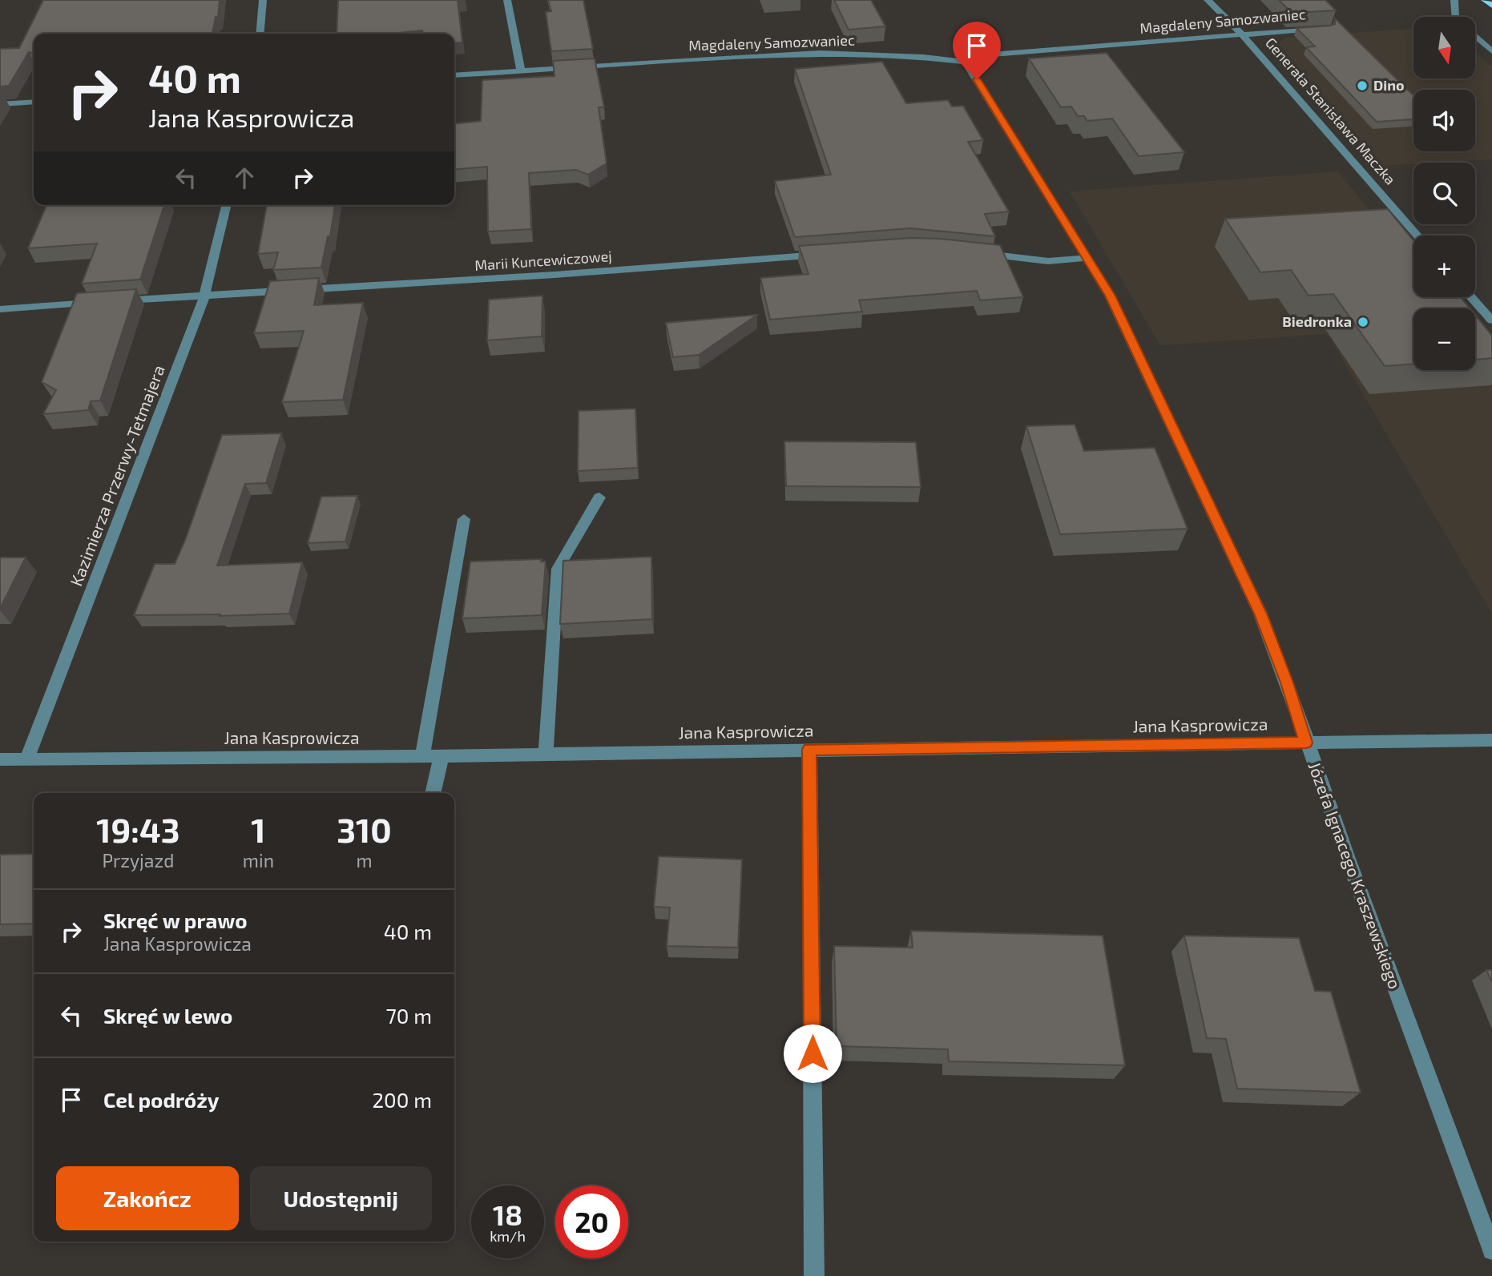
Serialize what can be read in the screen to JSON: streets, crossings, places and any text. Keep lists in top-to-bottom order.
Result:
{
  "streets": {
    "street": [
      "Magdaleny Samozwaniec",
      "Generała Stanisława Maczka",
      "Marii Kuncewiczowej",
      "Kazimierza Przerwy-Tetmajera",
      "Jana Kasprowicza",
      "Józefa Ignacego Kraszewskiego"
    ]
  },
  "crossings": [
    ["Magdaleny Samozwaniec", "Generała Stanisława Maczka"],
    ["Magdaleny Samozwaniec", "Józefa Ignacego Kraszewskiego"],
    ["Marii Kuncewiczowej", "Kazimierza Przerwy-Tetmajera"],
    ["Kazimierza Przerwy-Tetmajera", "Jana Kasprowicza"],
    ["Jana Kasprowicza", "Józefa Ignacego Kraszewskiego"]
  ],
  "places": ["Dino", "Biedronka"],
  "north": "bottom",
  "page": {
    "map_buttons": ["+", "−"],
    "turn": ["40 m", "Jana Kasprowicza"],
    "eta": [
      "19:43",
      "Przyjazd",
      "1",
      "min",
      "310",
      "m"
    ],
    "list": [
      {
        "name": "Skręć w prawo",
        "note": "Jana Kasprowicza",
        "value": "40 m"
      },
      {
        "name": "Skręć w lewo",
        "value": "70 m"
      },
      {
        "name": "Cel podróży",
        "value": "200 m"
      }
    ],
    "buttons": ["Zakończ", "Udostępnij"],
    "speed": "18 km/h",
    "limit": "20"
  }
}
